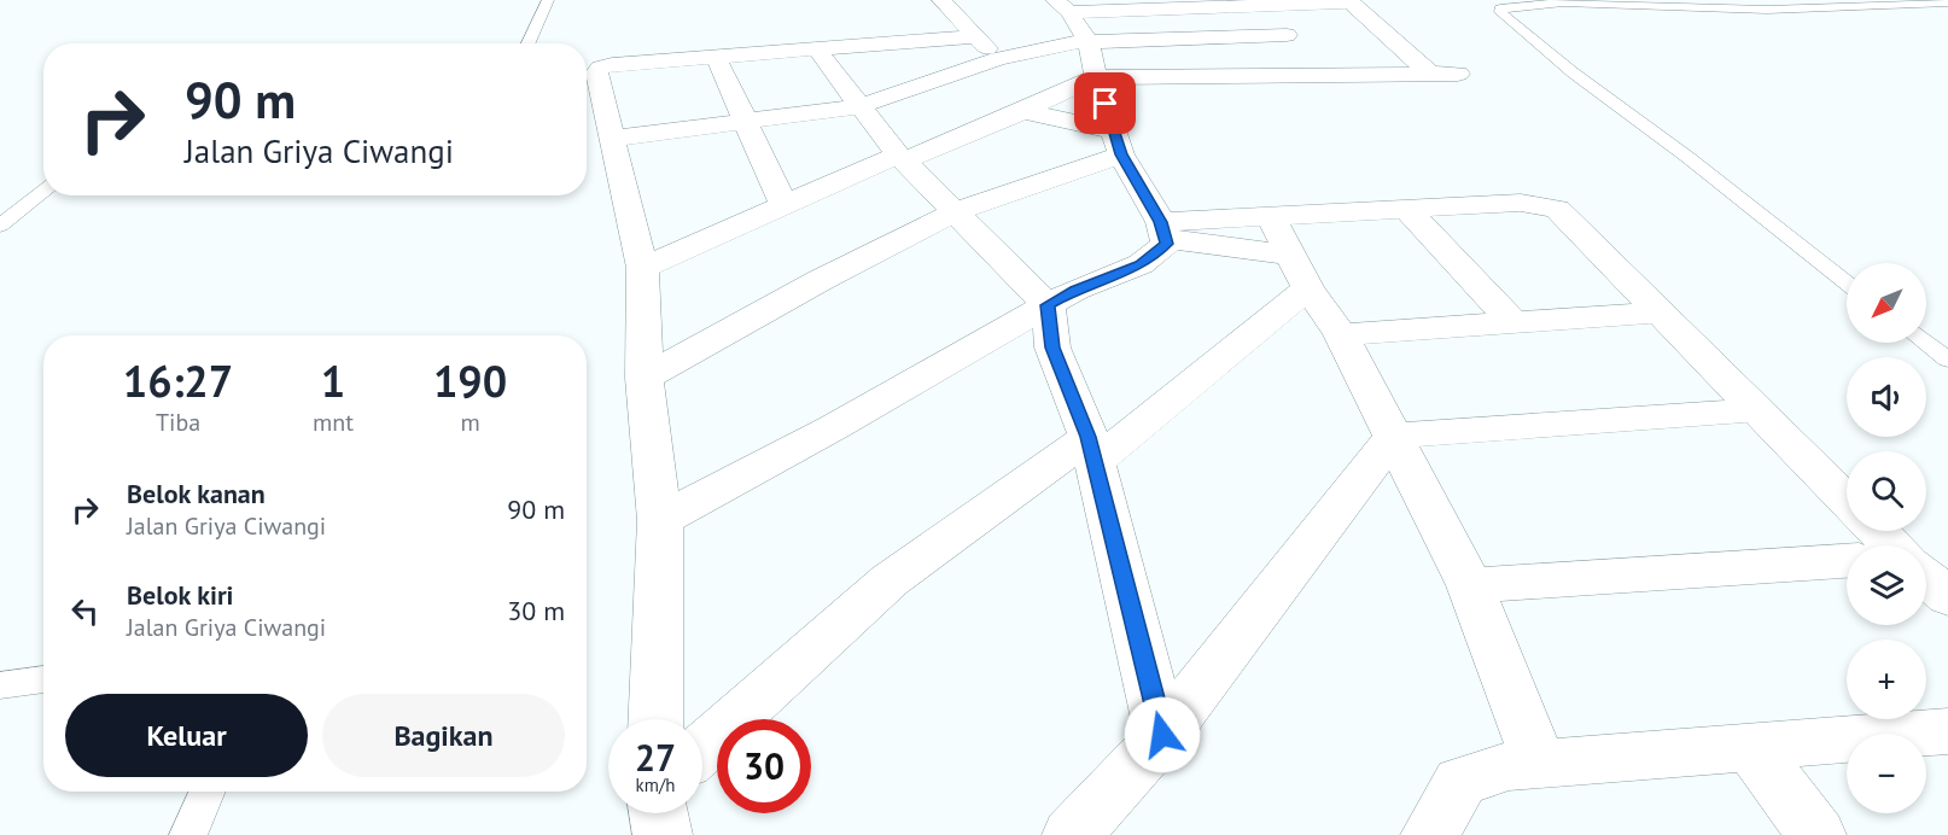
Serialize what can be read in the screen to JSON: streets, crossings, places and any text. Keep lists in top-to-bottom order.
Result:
{
  "north": "bottom left",
  "page": {
    "turn": ["90 m", "Jalan Griya Ciwangi"],
    "map_buttons": ["+", "−"],
    "eta": [
      "16:27",
      "Tiba",
      "1",
      "mnt",
      "190",
      "m"
    ],
    "list": [
      {
        "name": "Belok kanan",
        "note": "Jalan Griya Ciwangi",
        "value": "90 m"
      },
      {
        "name": "Belok kiri",
        "note": "Jalan Griya Ciwangi",
        "value": "30 m"
      }
    ],
    "buttons": ["Keluar", "Bagikan"],
    "speed": "27 km/h",
    "limit": "30"
  }
}
